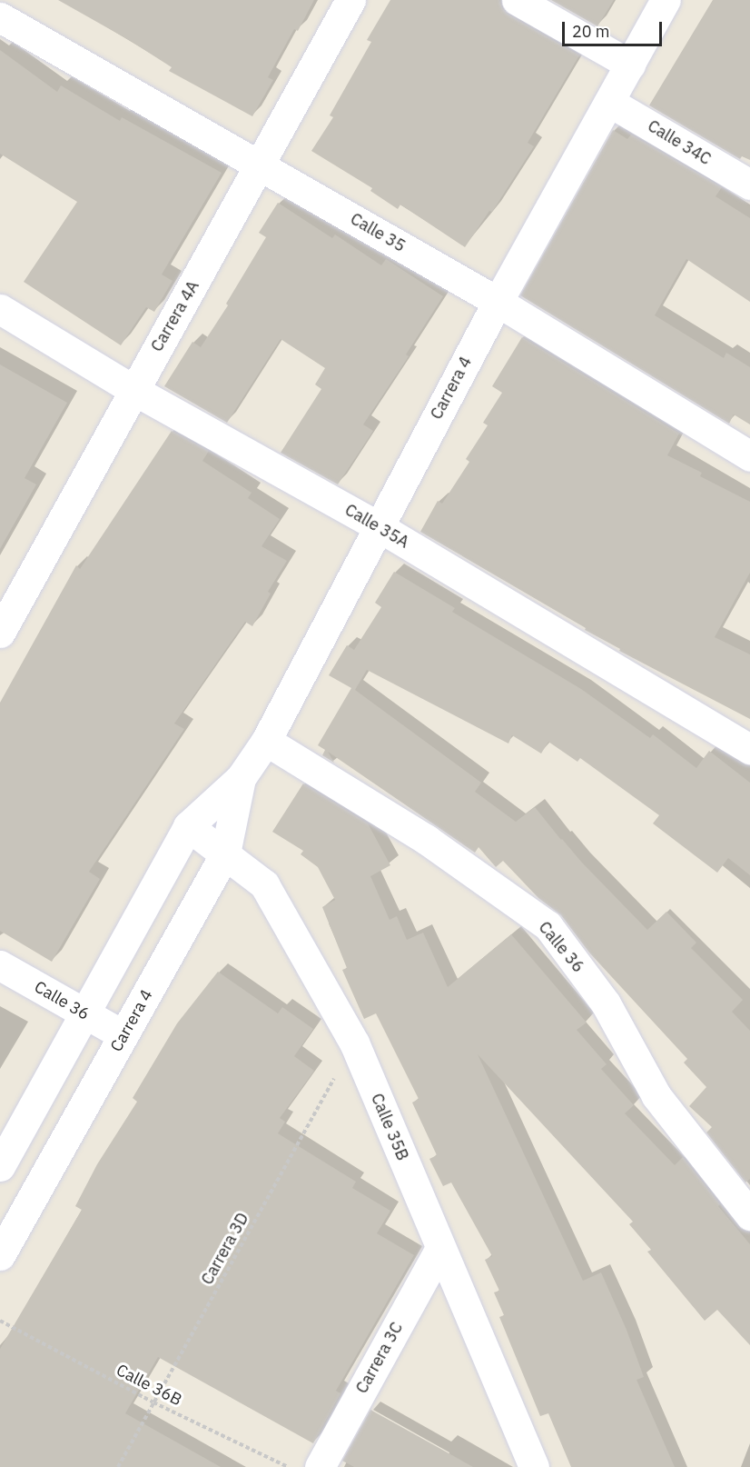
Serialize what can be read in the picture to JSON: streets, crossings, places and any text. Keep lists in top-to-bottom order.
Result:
{
  "streets": {
    "street": [
      "Calle 34C",
      "Calle 35",
      "Carrera 4A",
      "Carrera 4",
      "Calle 35A",
      "Calle 36",
      "Calle 35B",
      "Carrera 3C"
    ],
    "path": ["Carrera 3D", "Calle 36B"]
  },
  "crossings": [
    ["Calle 34C", "Carrera 4"],
    ["Calle 35", "Carrera 4A"],
    ["Calle 35", "Carrera 4"],
    ["Carrera 4A", "Calle 35A"],
    ["Carrera 4", "Calle 35A"],
    ["Carrera 4", "Calle 36"],
    ["Carrera 4", "Calle 35B"],
    ["Calle 35B", "Carrera 3D"],
    ["Calle 35B", "Carrera 3C"],
    ["Carrera 3D", "Calle 36B"]
  ],
  "scale_bar": "20 m"
}
